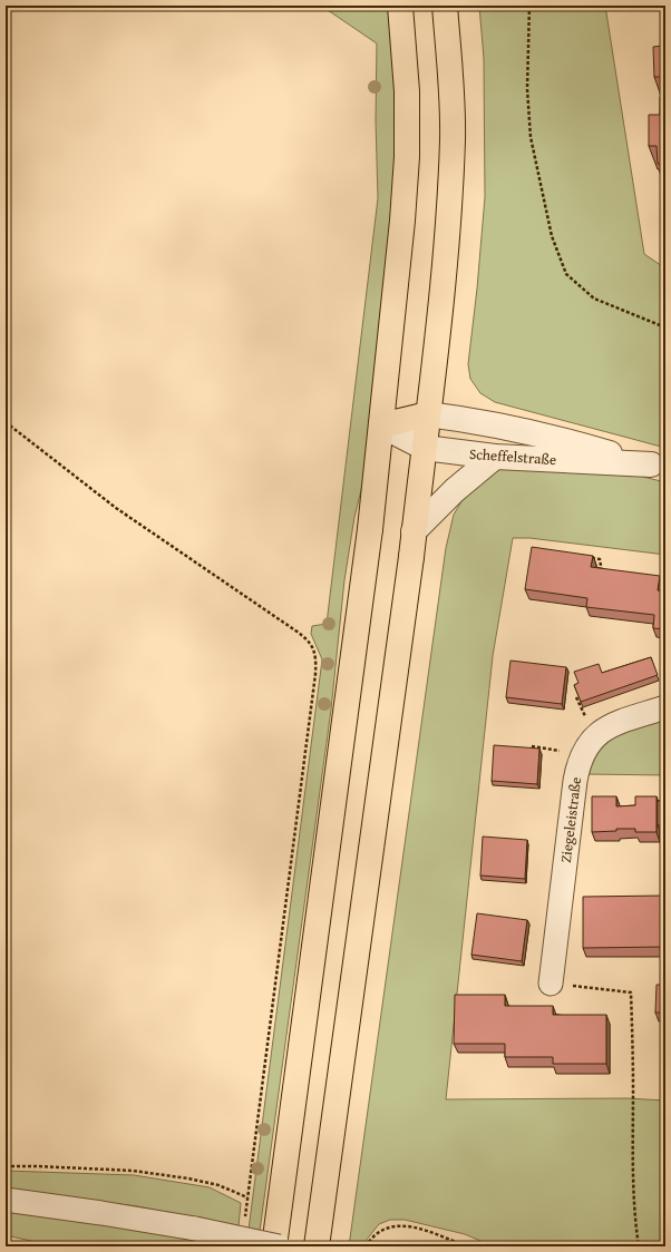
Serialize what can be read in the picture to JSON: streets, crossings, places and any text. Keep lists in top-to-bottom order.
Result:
{
  "streets": {
    "street": ["Scheffelstraße", "Ziegeleistraße"]
  }
}
